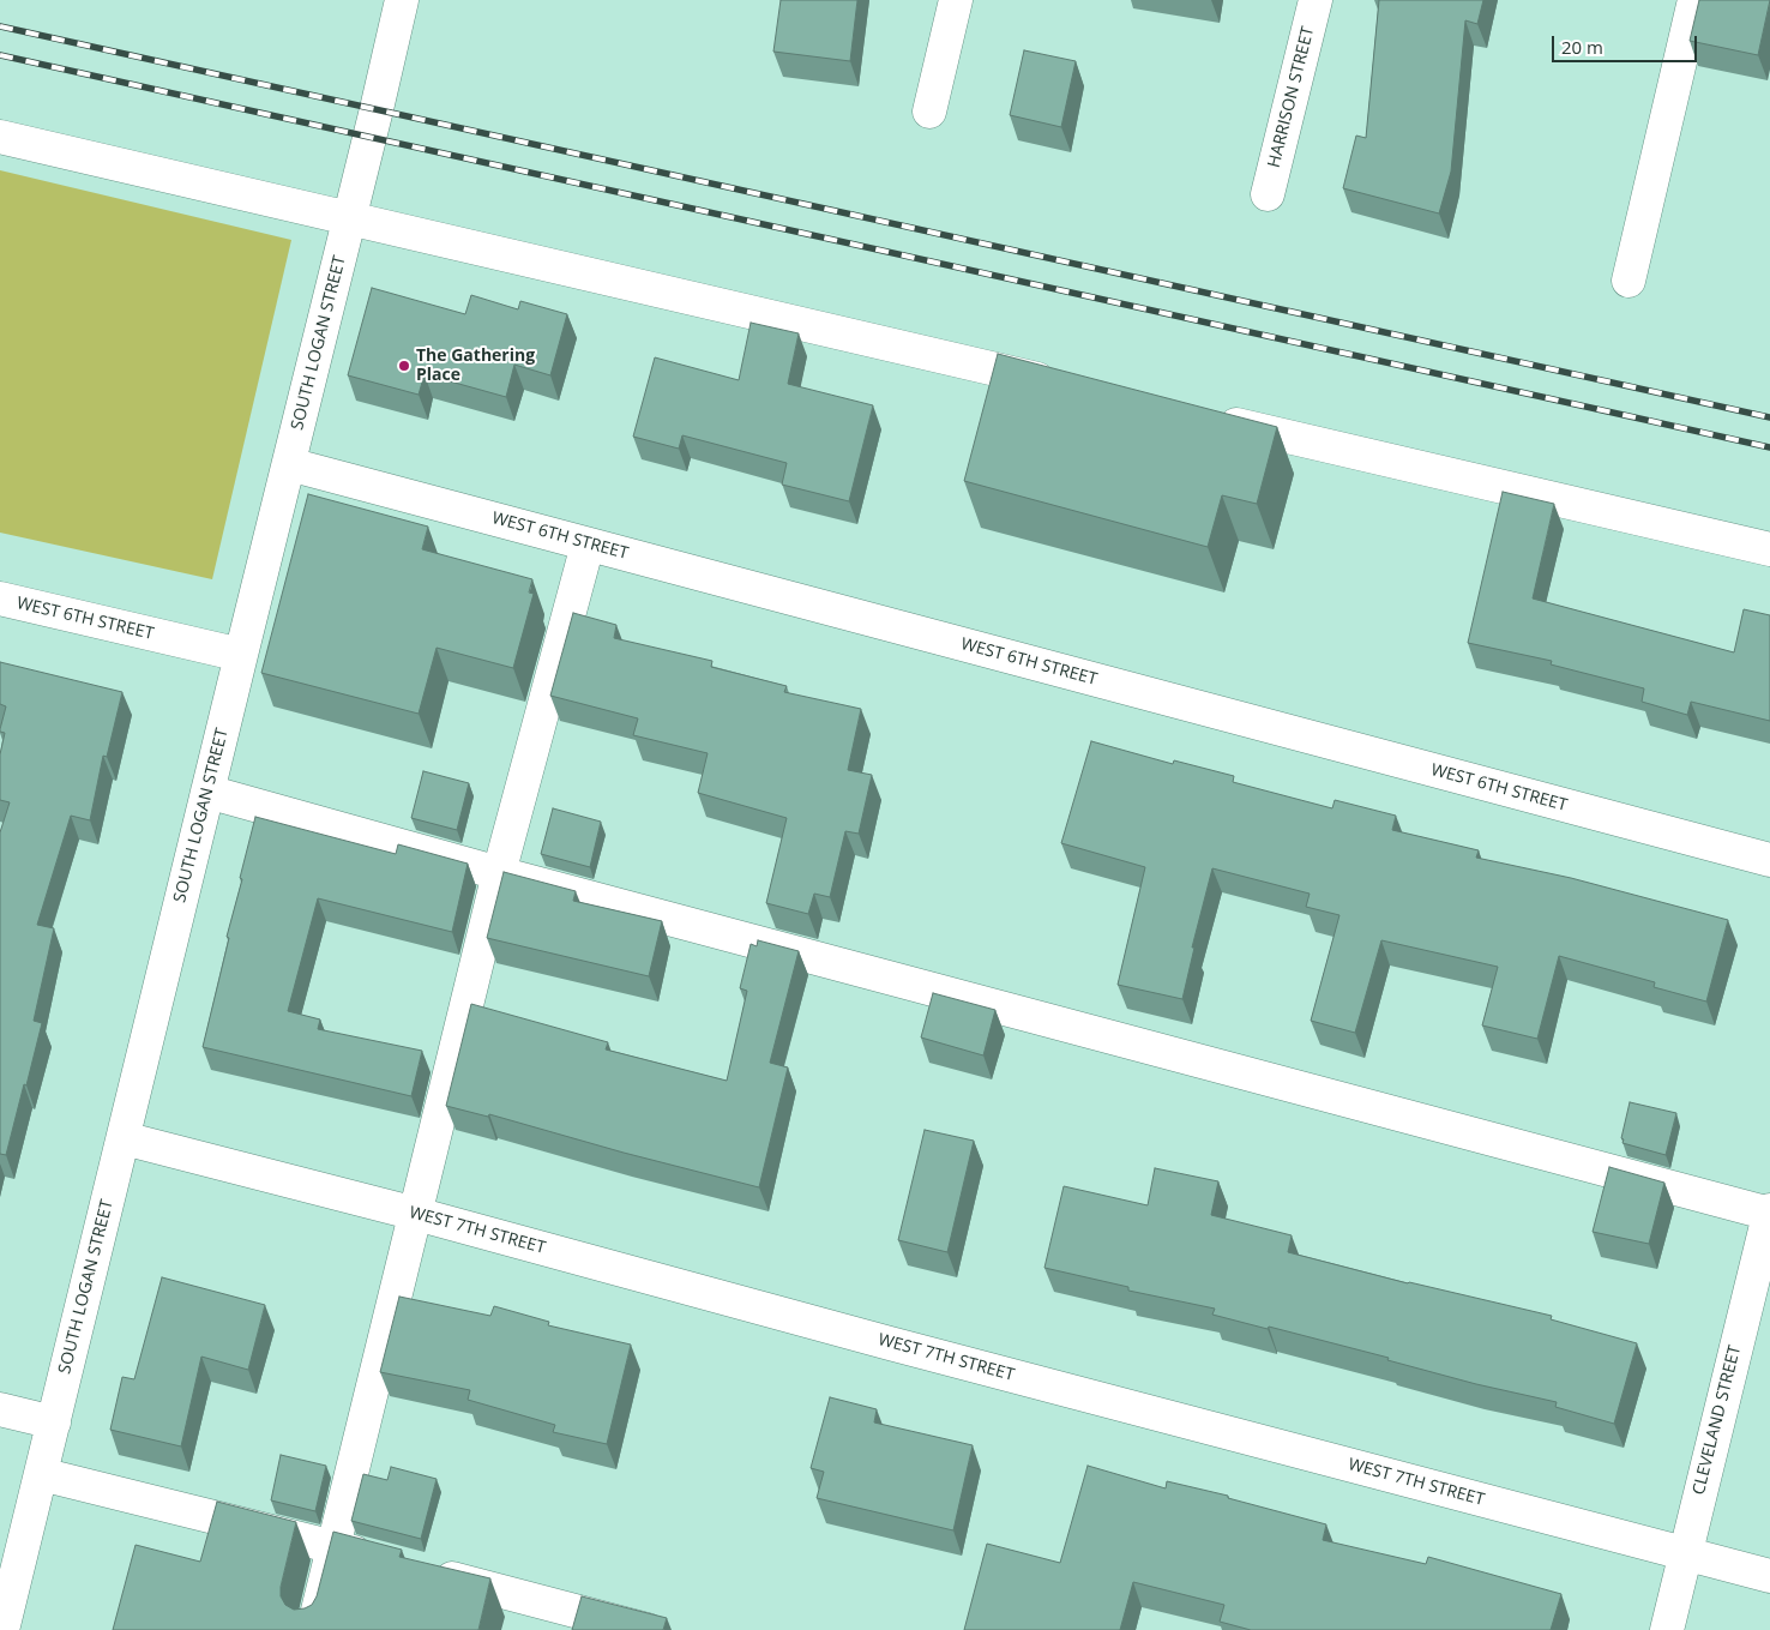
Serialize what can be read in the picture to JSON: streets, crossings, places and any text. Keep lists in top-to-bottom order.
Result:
{
  "streets": {
    "street": [
      "HARRISON STREET",
      "SOUTH LOGAN STREET",
      "WEST 6TH STREET",
      "WEST 7TH STREET",
      "CLEVELAND STREET"
    ]
  },
  "crossings": [
    ["SOUTH LOGAN STREET", "WEST 6TH STREET"],
    ["SOUTH LOGAN STREET", "WEST 7TH STREET"],
    ["WEST 7TH STREET", "CLEVELAND STREET"]
  ],
  "places": ["The Gathering Place"],
  "scale_bar": "20 m"
}
